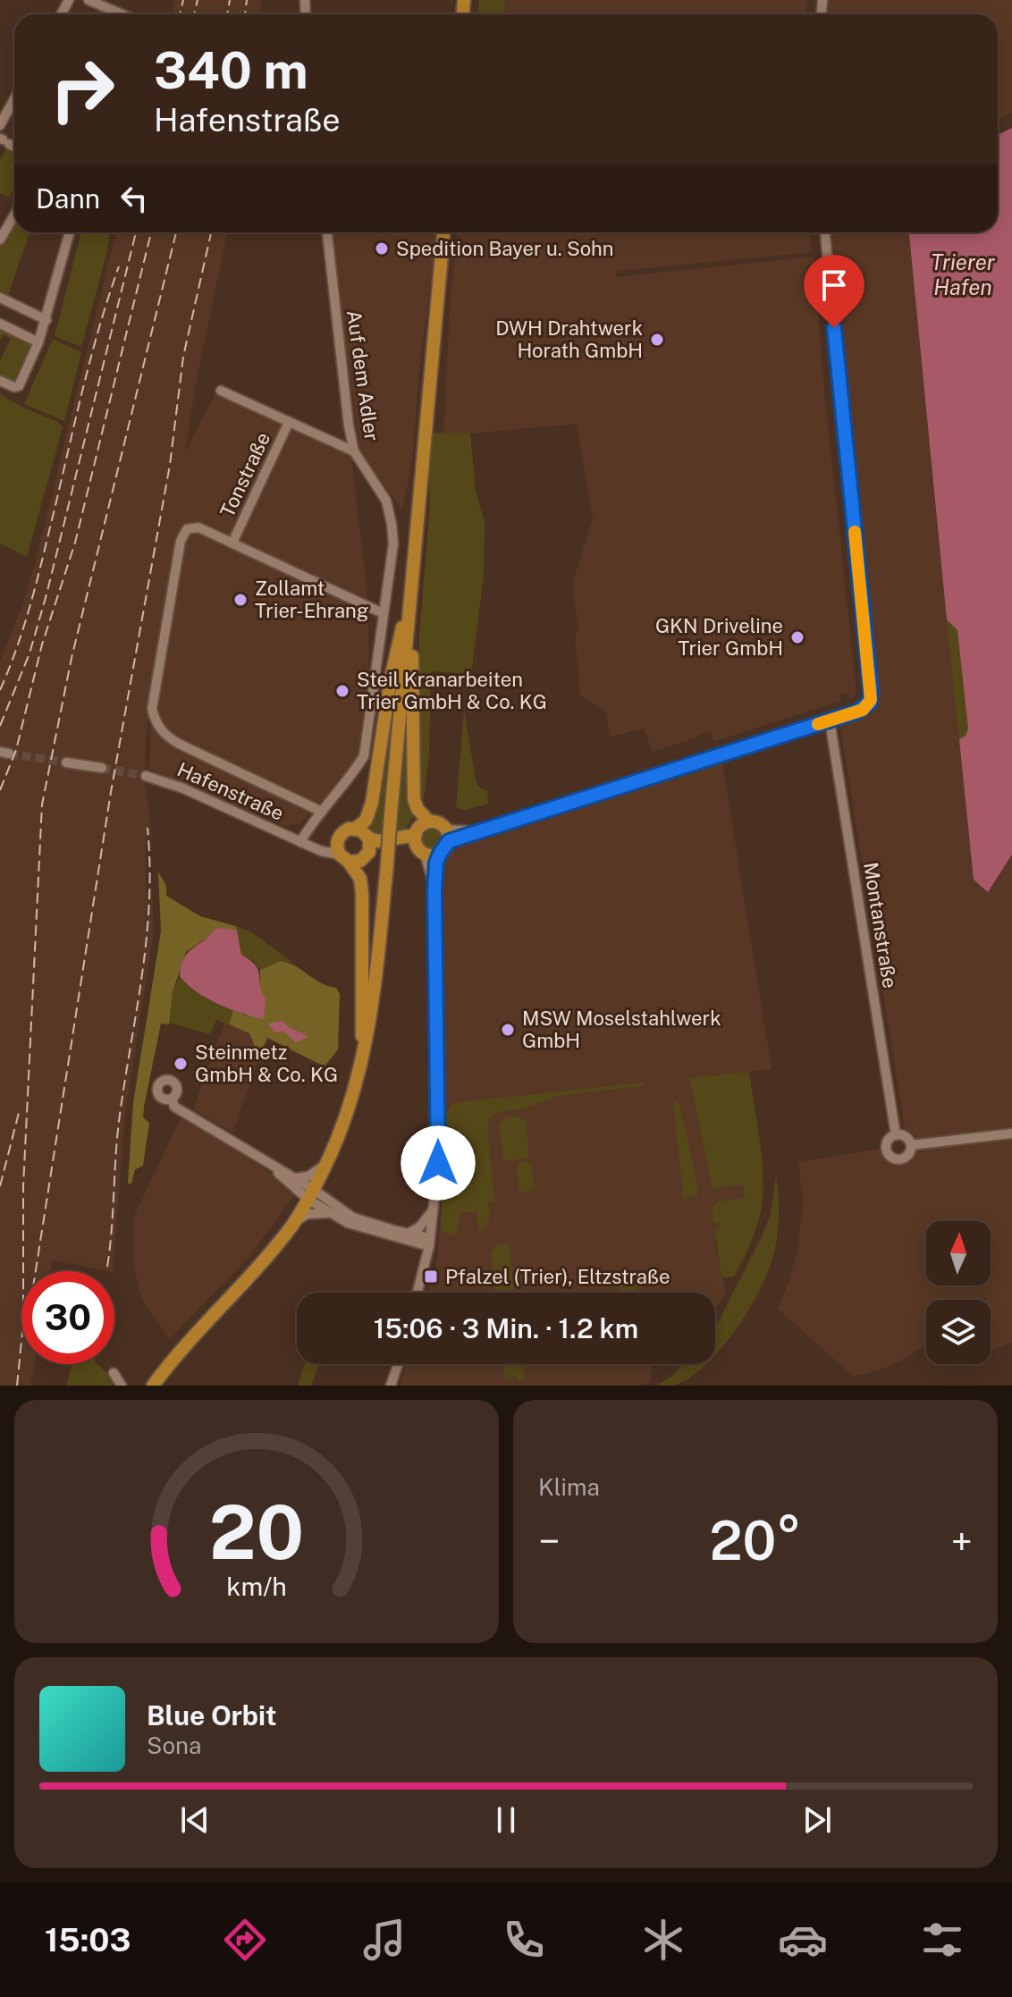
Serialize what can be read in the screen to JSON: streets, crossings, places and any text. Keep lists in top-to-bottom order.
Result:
{
  "streets": {
    "street": [
      "Auf dem Adler",
      "Tonstraße",
      "Hafenstraße",
      "Montanstraße"
    ]
  },
  "crossings": [
    ["Auf dem Adler", "Hafenstraße"]
  ],
  "water": ["Trierer Hafen"],
  "places": {
    "other": [
      "Spedition Bayer u. Sohn",
      "DWH Drahtwerk Horath GmbH",
      "Zollamt Trier-Ehrang",
      "GKN Driveline Trier GmbH",
      "Steil Kranarbeiten Trier GmbH & Co. KG",
      "MSW Moselstahlwerk GmbH",
      "Steinmetz GmbH & Co. KG"
    ],
    "transit": ["Pfalzel (Trier), Eltzstraße"]
  },
  "north": "top",
  "page": {
    "turn": ["340 m", "Hafenstraße"],
    "then": "Dann",
    "limit": "30",
    "trip": "15:06 · 3 Min. · 1.2 km",
    "tile": "Klima",
    "heat": ["−", "20°", "+"],
    "song": ["Blue Orbit", "Sona"],
    "tabs": "15:03",
    "gauge": ["20", "km/h"]
  }
}
